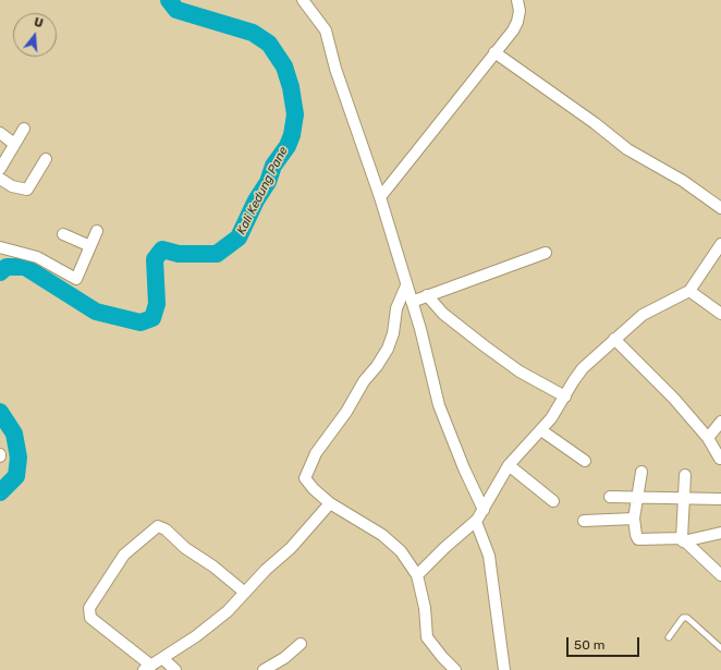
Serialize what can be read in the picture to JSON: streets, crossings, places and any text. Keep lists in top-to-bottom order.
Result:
{
  "water": ["Kali Kedung Pane"],
  "scale_bar": "50 m",
  "north": "top"
}
